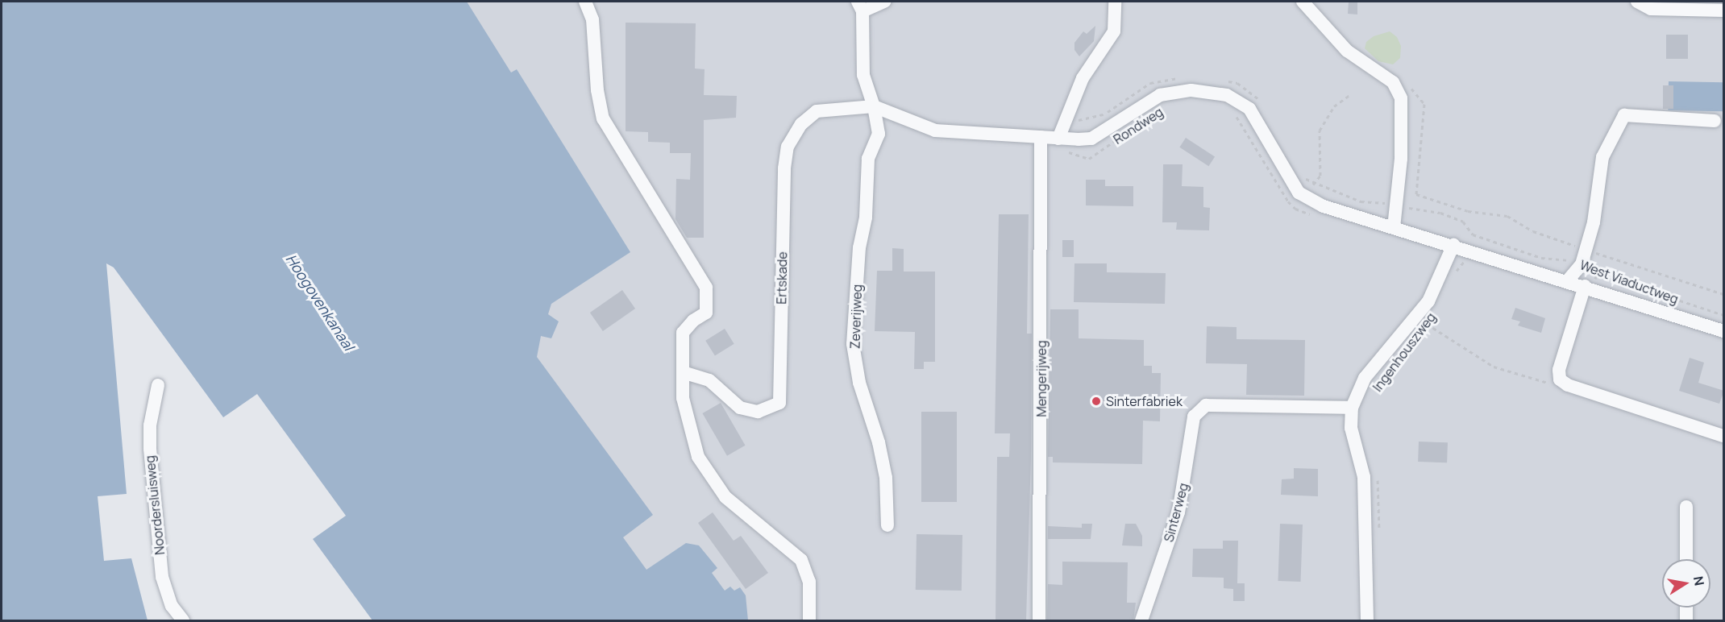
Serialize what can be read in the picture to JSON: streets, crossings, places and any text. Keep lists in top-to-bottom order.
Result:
{
  "streets": {
    "street": [
      "Rondweg",
      "Ertskade",
      "West Viaductweg",
      "Zeverijweg",
      "Ingenhouszweg",
      "Mengerijweg",
      "Noordersluisweg",
      "Sinterweg"
    ]
  },
  "crossings": [
    ["Rondweg", "Ertskade"],
    ["Rondweg", "West Viaductweg"],
    ["Rondweg", "Zeverijweg"],
    ["Rondweg", "Mengerijweg"],
    ["Ertskade", "Zeverijweg"],
    ["West Viaductweg", "Ingenhouszweg"],
    ["Ingenhouszweg", "Sinterweg"]
  ],
  "water": ["Hoogovenkanaal"],
  "places": ["Sinterfabriek"],
  "north": "right"
}
